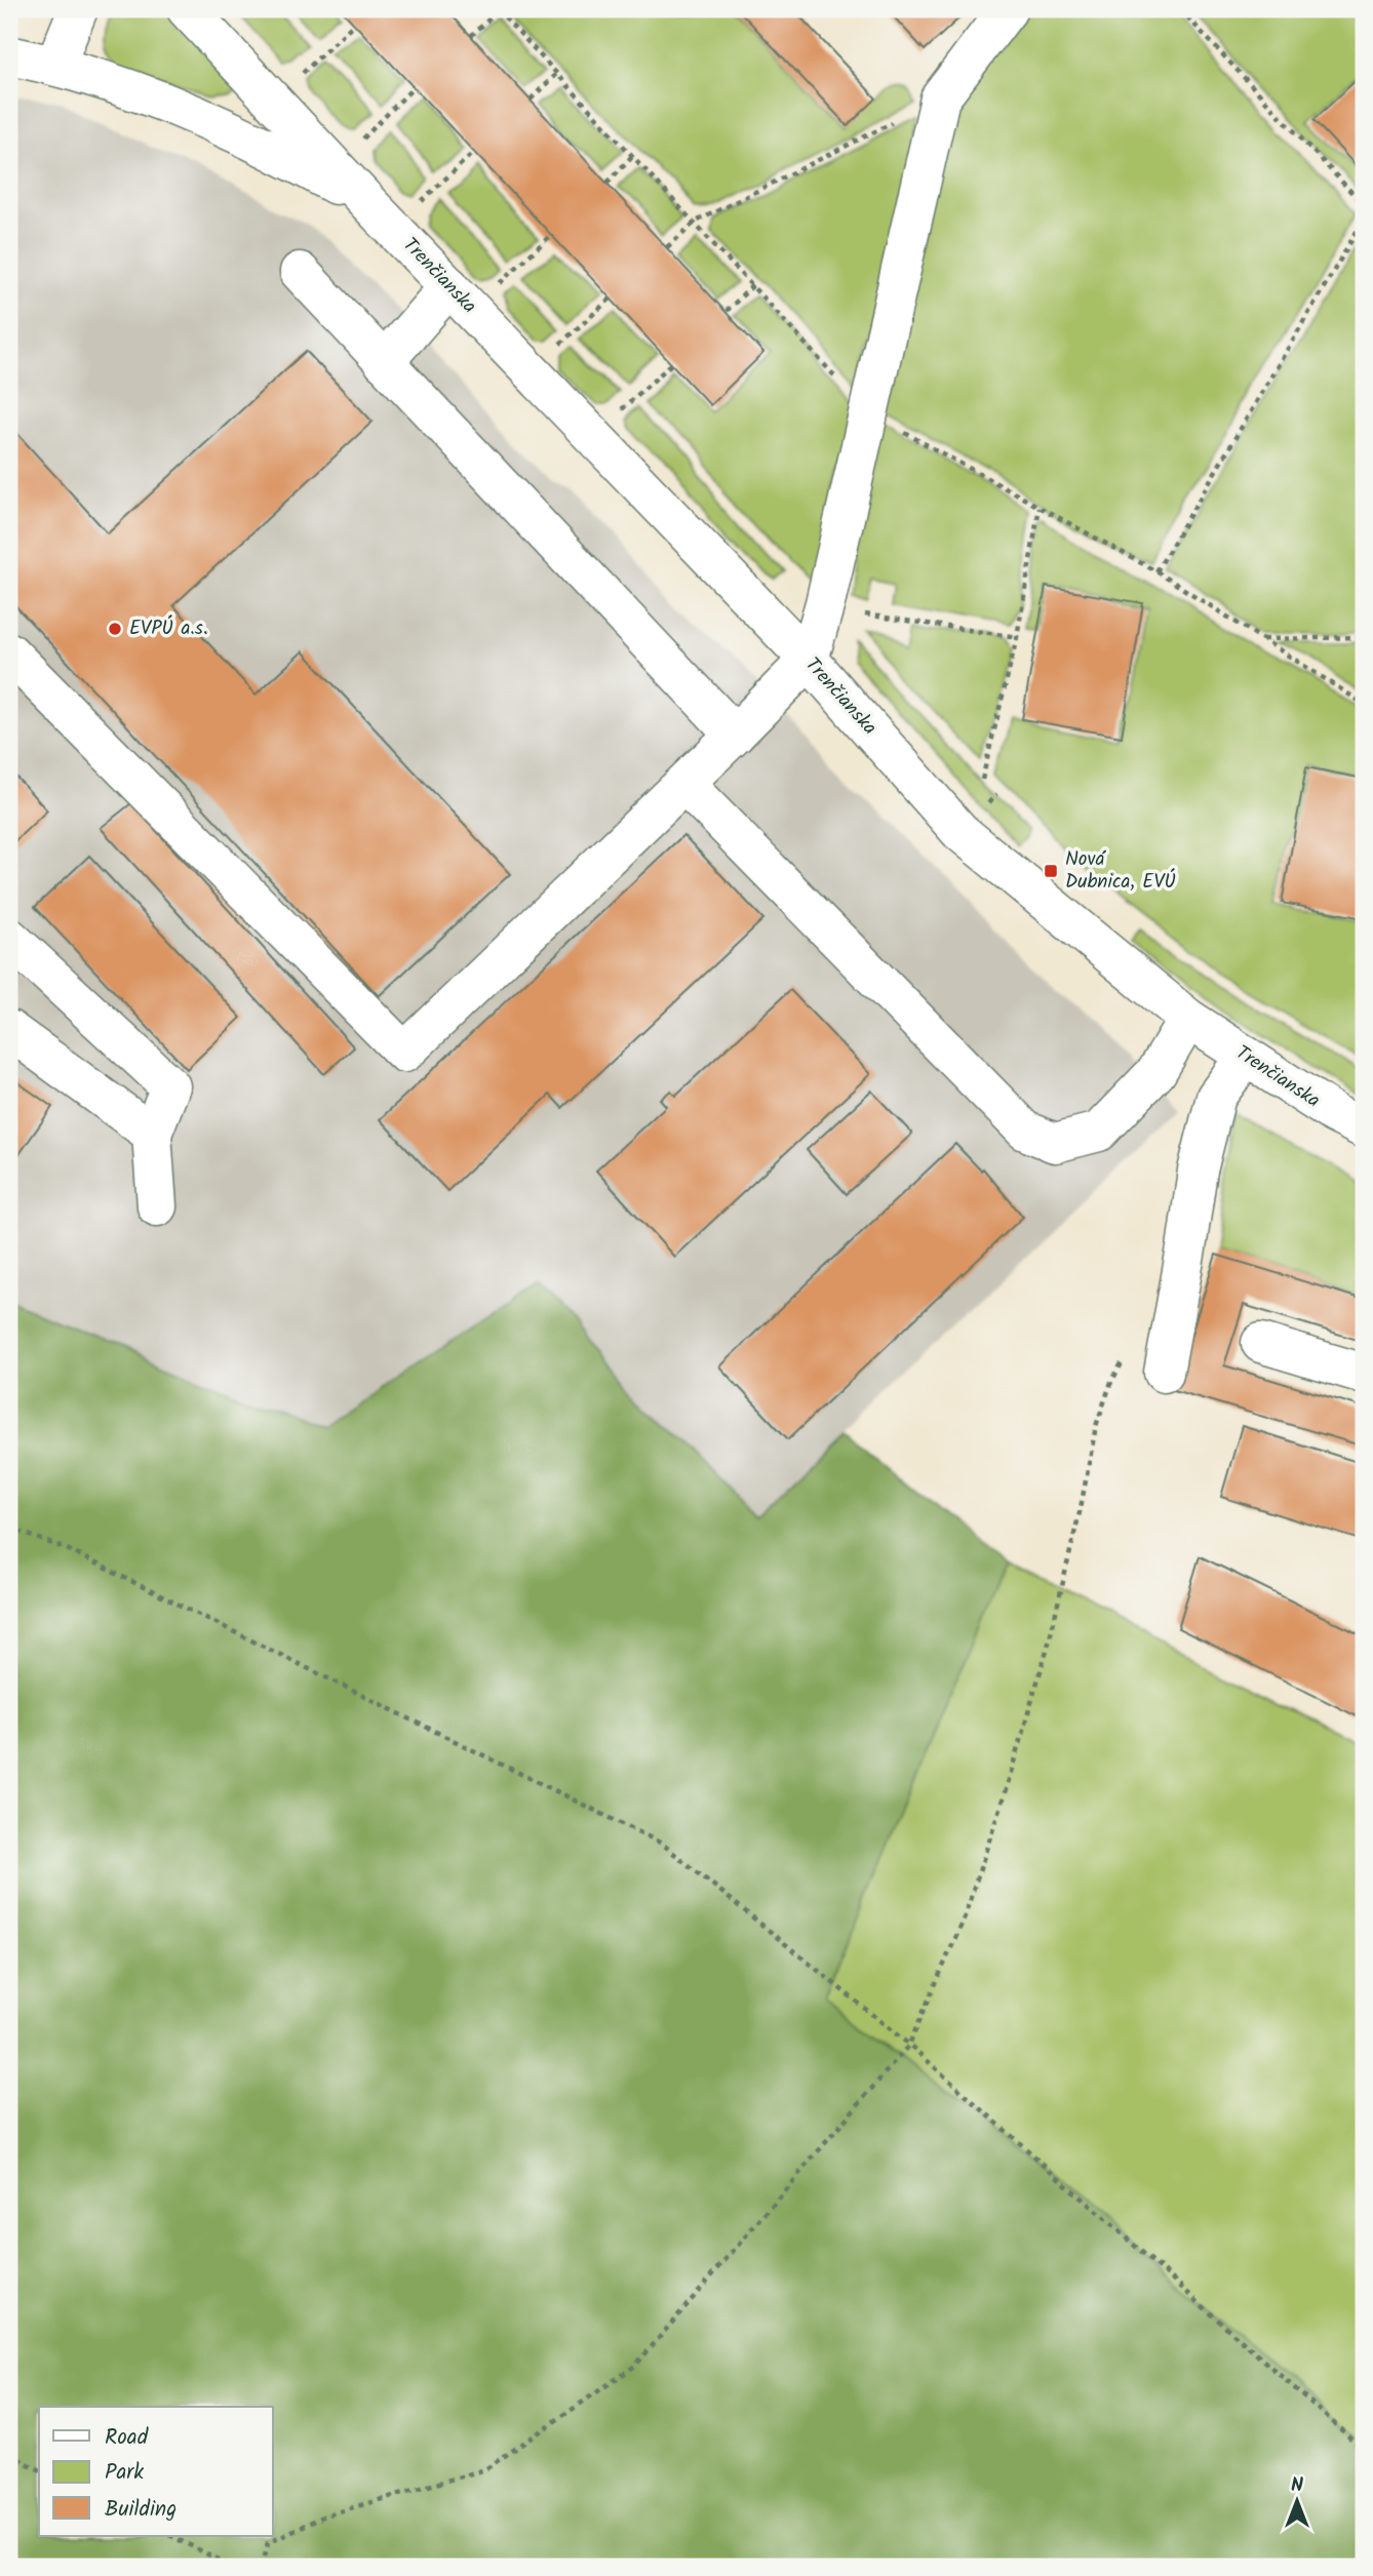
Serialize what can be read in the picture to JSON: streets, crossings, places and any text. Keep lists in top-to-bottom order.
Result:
{
  "streets": {
    "street": ["Trenčianska"]
  },
  "places": {
    "other": ["EVPÚ a.s."],
    "transit": ["Nová Dubnica, EVÚ"]
  },
  "legend": ["Road", "Park", "Building"],
  "north": "top"
}
